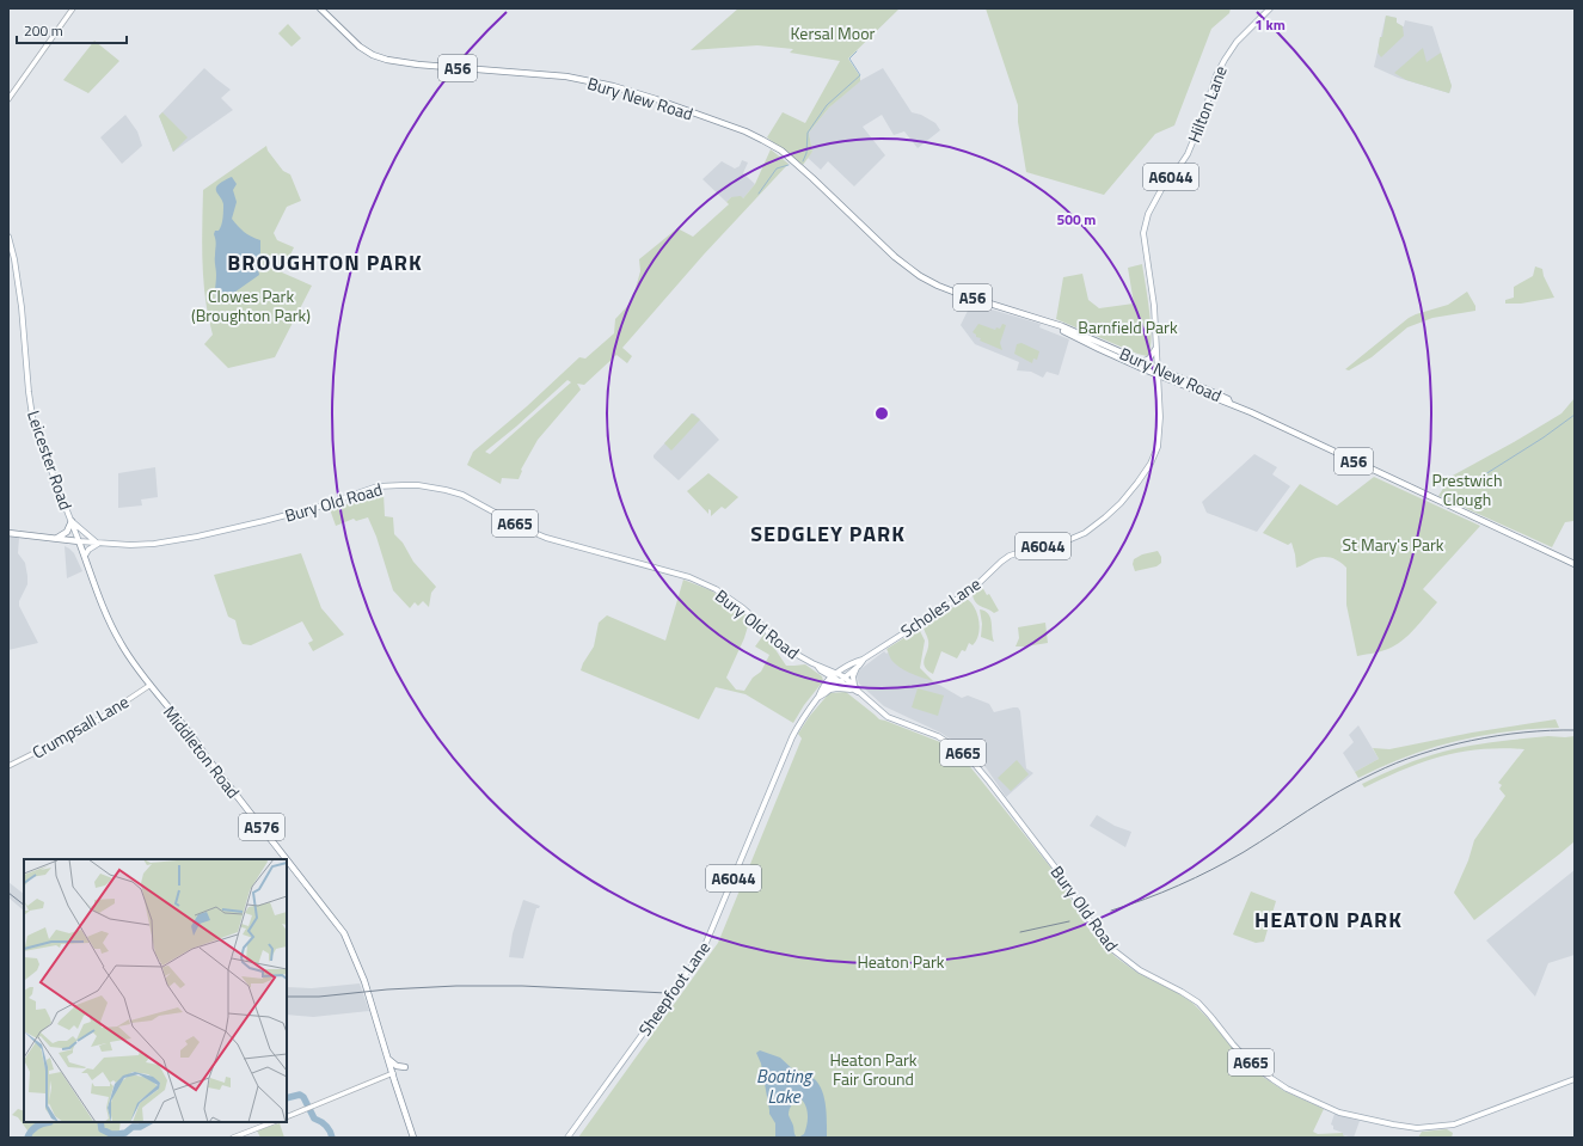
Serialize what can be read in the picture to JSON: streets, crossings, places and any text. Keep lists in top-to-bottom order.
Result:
{
  "streets": {
    "highway": [
      "A56",
      "Bury New Road",
      "Bury Old Road",
      "A665",
      "Middleton Road",
      "A576"
    ],
    "main road": [
      "Hilton Lane",
      "A6044",
      "Leicester Road",
      "Scholes Lane",
      "Sheepfoot Lane"
    ],
    "street": ["Crumpsall Lane"]
  },
  "crossings": [
    ["Bury New Road", "Hilton Lane"],
    ["Bury New Road", "Scholes Lane"],
    ["Hilton Lane", "Scholes Lane"],
    ["Leicester Road", "Bury Old Road"],
    ["Leicester Road", "Middleton Road"],
    ["Bury Old Road", "Scholes Lane"],
    ["Bury Old Road", "Middleton Road"],
    ["Bury Old Road", "Sheepfoot Lane"],
    ["Scholes Lane", "Sheepfoot Lane"],
    ["Crumpsall Lane", "Middleton Road"]
  ],
  "districts": ["BROUGHTON PARK", "SEDGLEY PARK", "HEATON PARK"],
  "water": ["Boating Lake"],
  "parks": [
    "Kersal Moor",
    "Clowes Park (Broughton Park)",
    "Barnfield Park",
    "Prestwich Clough",
    "St Mary's Park",
    "Heaton Park",
    "Heaton Park Fair Ground"
  ],
  "scale_bar": "200 m",
  "rings": ["1 km", "500 m"]
}
